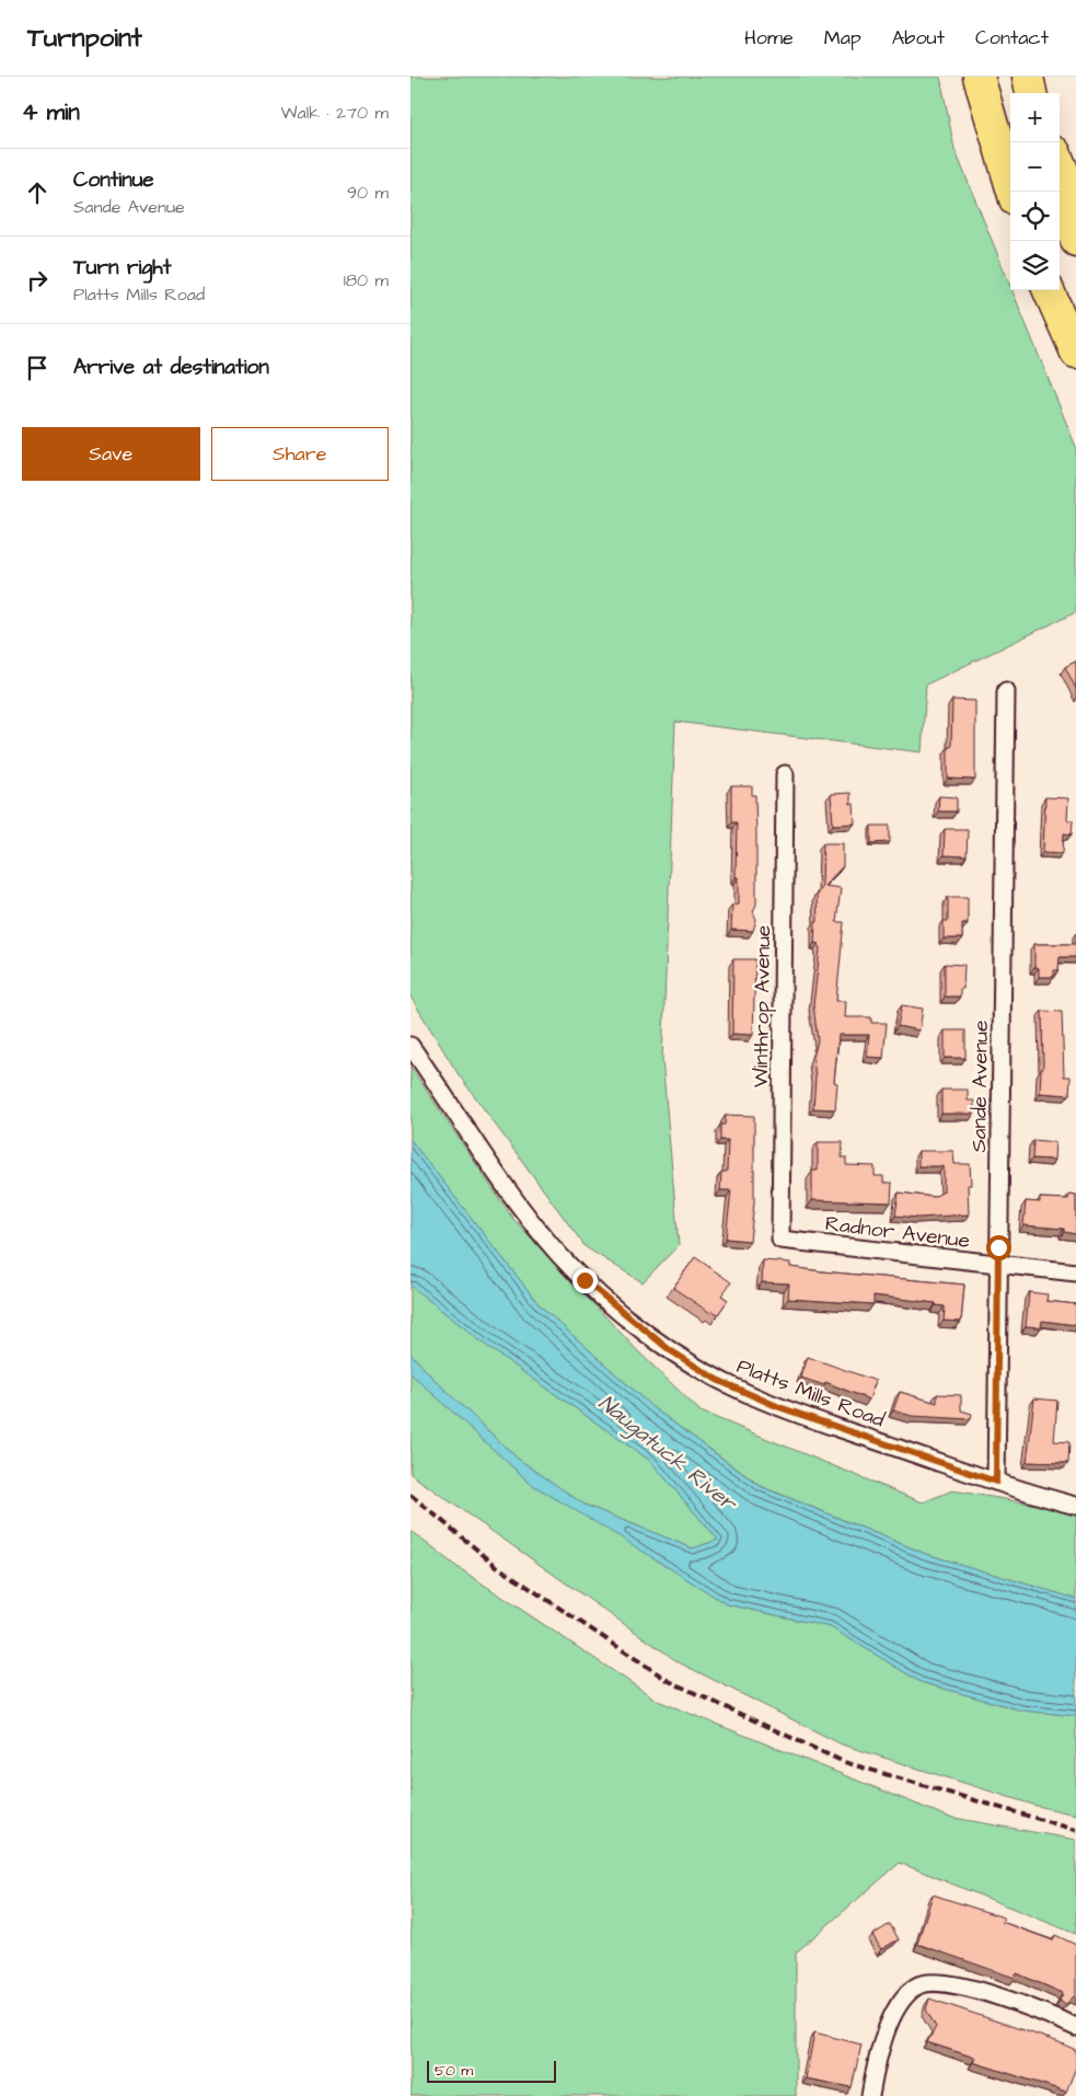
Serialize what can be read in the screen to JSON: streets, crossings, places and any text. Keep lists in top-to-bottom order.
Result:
{
  "streets": {
    "street": [
      "Winthrop Avenue",
      "Sande Avenue",
      "Radnor Avenue",
      "Platts Mills Road"
    ]
  },
  "crossings": [
    ["Winthrop Avenue", "Radnor Avenue"],
    ["Sande Avenue", "Radnor Avenue"],
    ["Sande Avenue", "Platts Mills Road"]
  ],
  "water": ["Naugatuck River"],
  "scale_bar": "50 m",
  "page": {
    "header": "Turnpoint",
    "nav": [
      "Home",
      "Map",
      "About",
      "Contact"
    ],
    "heading": ["4 min", "Walk · 270 m"],
    "map_buttons": ["+", "−"],
    "list": [
      ["Continue", "Sande Avenue", "90 m"],
      ["Turn right", "Platts Mills Road", "180 m"],
      "Arrive at destination"
    ],
    "buttons": ["Save", "Share"],
    "scale": "50 m"
  }
}
